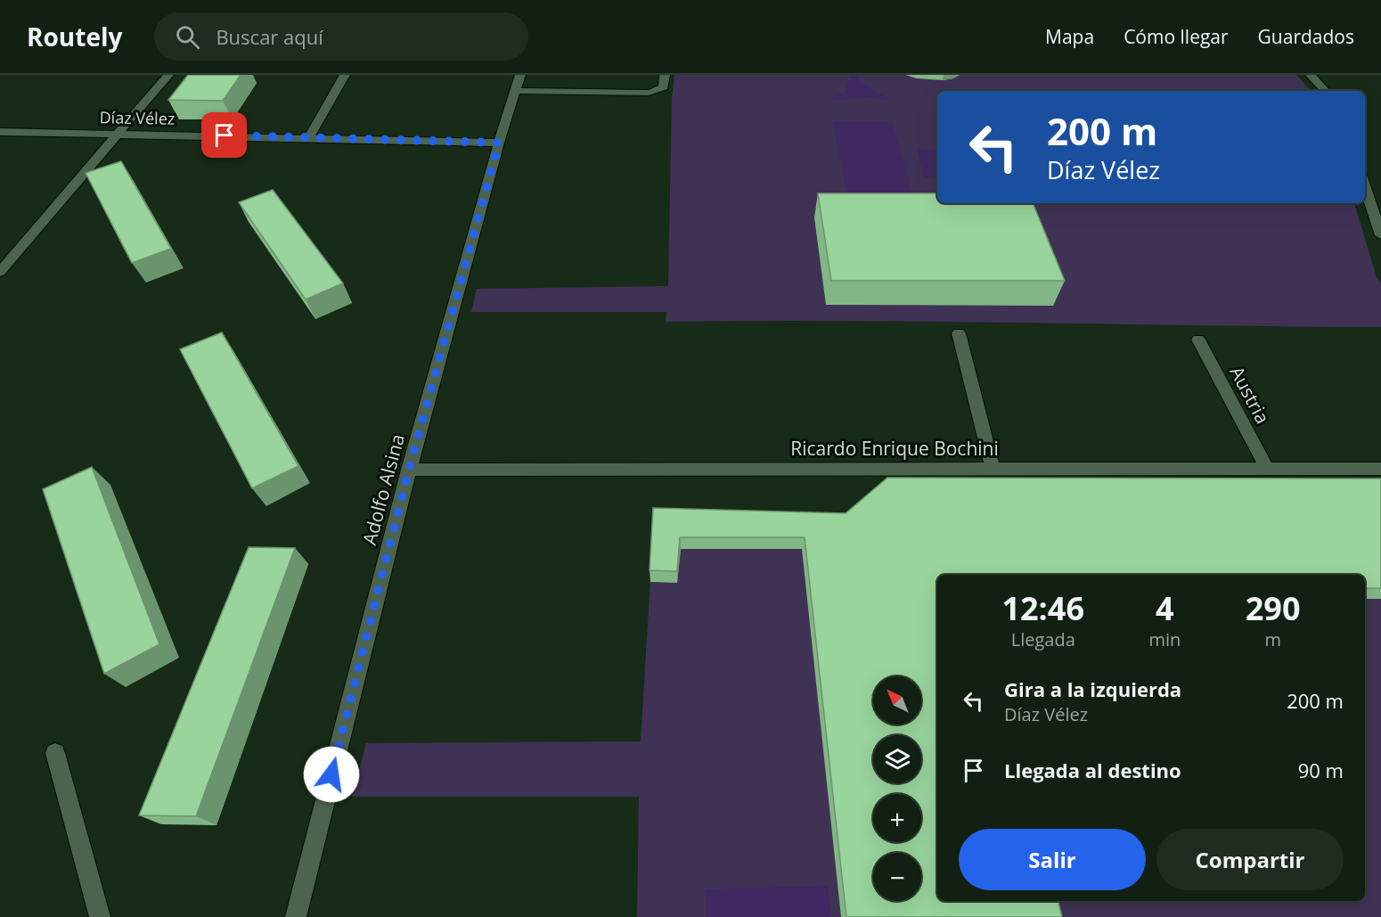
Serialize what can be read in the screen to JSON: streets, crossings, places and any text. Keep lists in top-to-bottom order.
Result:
{
  "streets": {
    "street": [
      "Díaz Vélez",
      "Austria",
      "Ricardo Enrique Bochini",
      "Adolfo Alsina"
    ]
  },
  "crossings": [
    ["Díaz Vélez", "Adolfo Alsina"],
    ["Austria", "Ricardo Enrique Bochini"],
    ["Ricardo Enrique Bochini", "Adolfo Alsina"]
  ],
  "north": "top left",
  "page": {
    "header": "Routely",
    "search": "Buscar aquí",
    "nav": ["Mapa", "Cómo llegar", "Guardados"],
    "turn": ["200 m", "Díaz Vélez"],
    "eta": [
      "12:46",
      "Llegada",
      "4",
      "min",
      "290",
      "m"
    ],
    "list": [
      {
        "name": "Gira a la izquierda",
        "note": "Díaz Vélez",
        "value": "200 m"
      },
      {
        "name": "Llegada al destino",
        "value": "90 m"
      }
    ],
    "map_buttons": ["+", "−"],
    "buttons": ["Salir", "Compartir"]
  }
}
